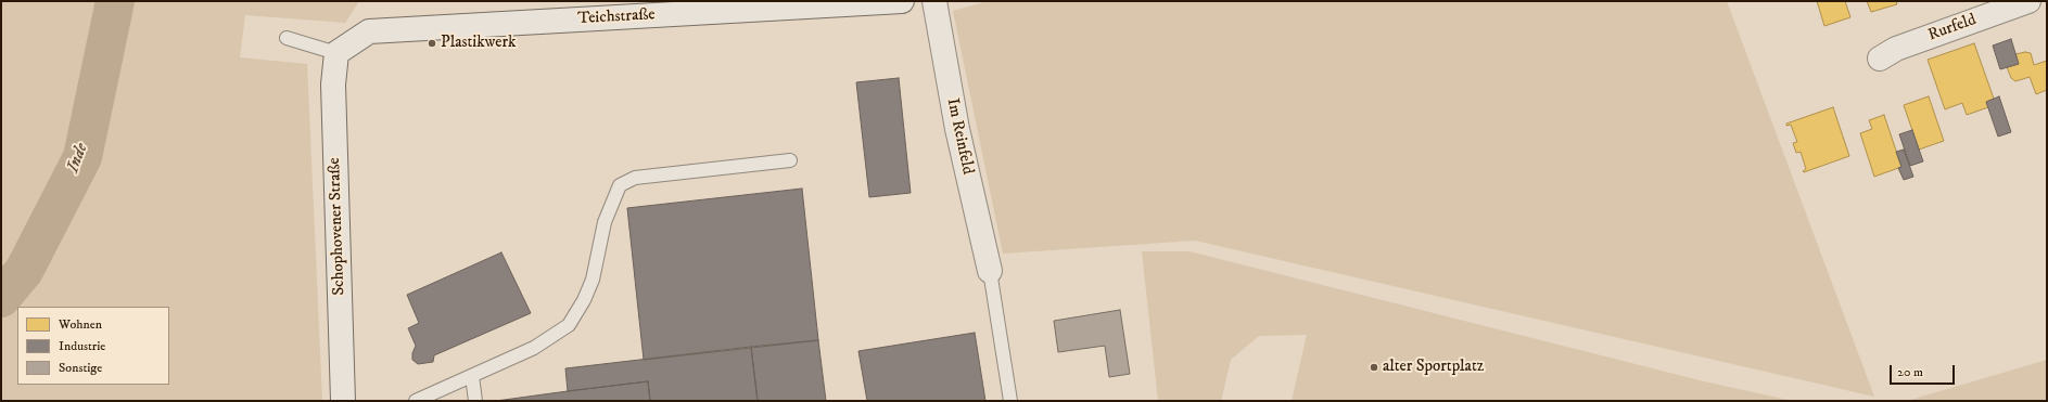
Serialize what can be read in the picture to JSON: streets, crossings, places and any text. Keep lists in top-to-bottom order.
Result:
{
  "streets": {
    "street": [
      "Teichstraße",
      "Rurfeld",
      "Im Reinfeld",
      "Schophovener Straße"
    ]
  },
  "crossings": [
    ["Teichstraße", "Schophovener Straße"]
  ],
  "water": ["Inde"],
  "places": ["Plastikwerk", "alter Sportplatz"],
  "legend": ["Wohnen", "Industrie", "Sonstige"],
  "scale_bar": "20 m"
}
